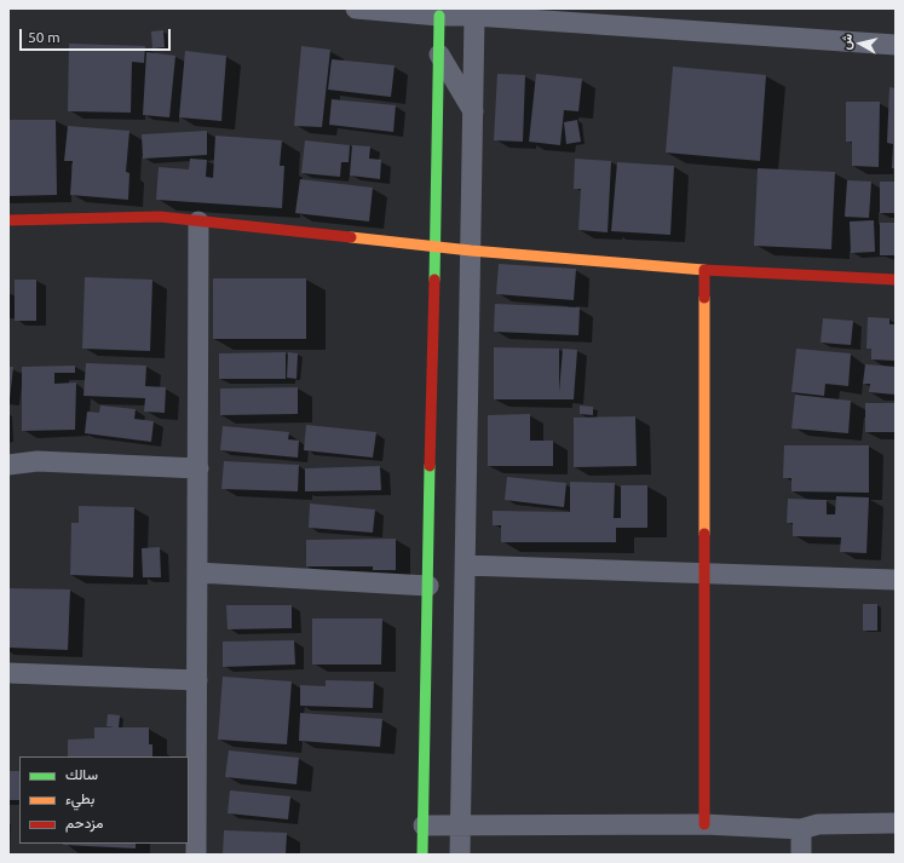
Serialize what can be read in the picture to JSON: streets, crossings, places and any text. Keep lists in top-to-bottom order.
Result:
{
  "legend": ["سالك", "بطيء", "مزدحم"],
  "scale_bar": "50 m",
  "north": "left"
}
